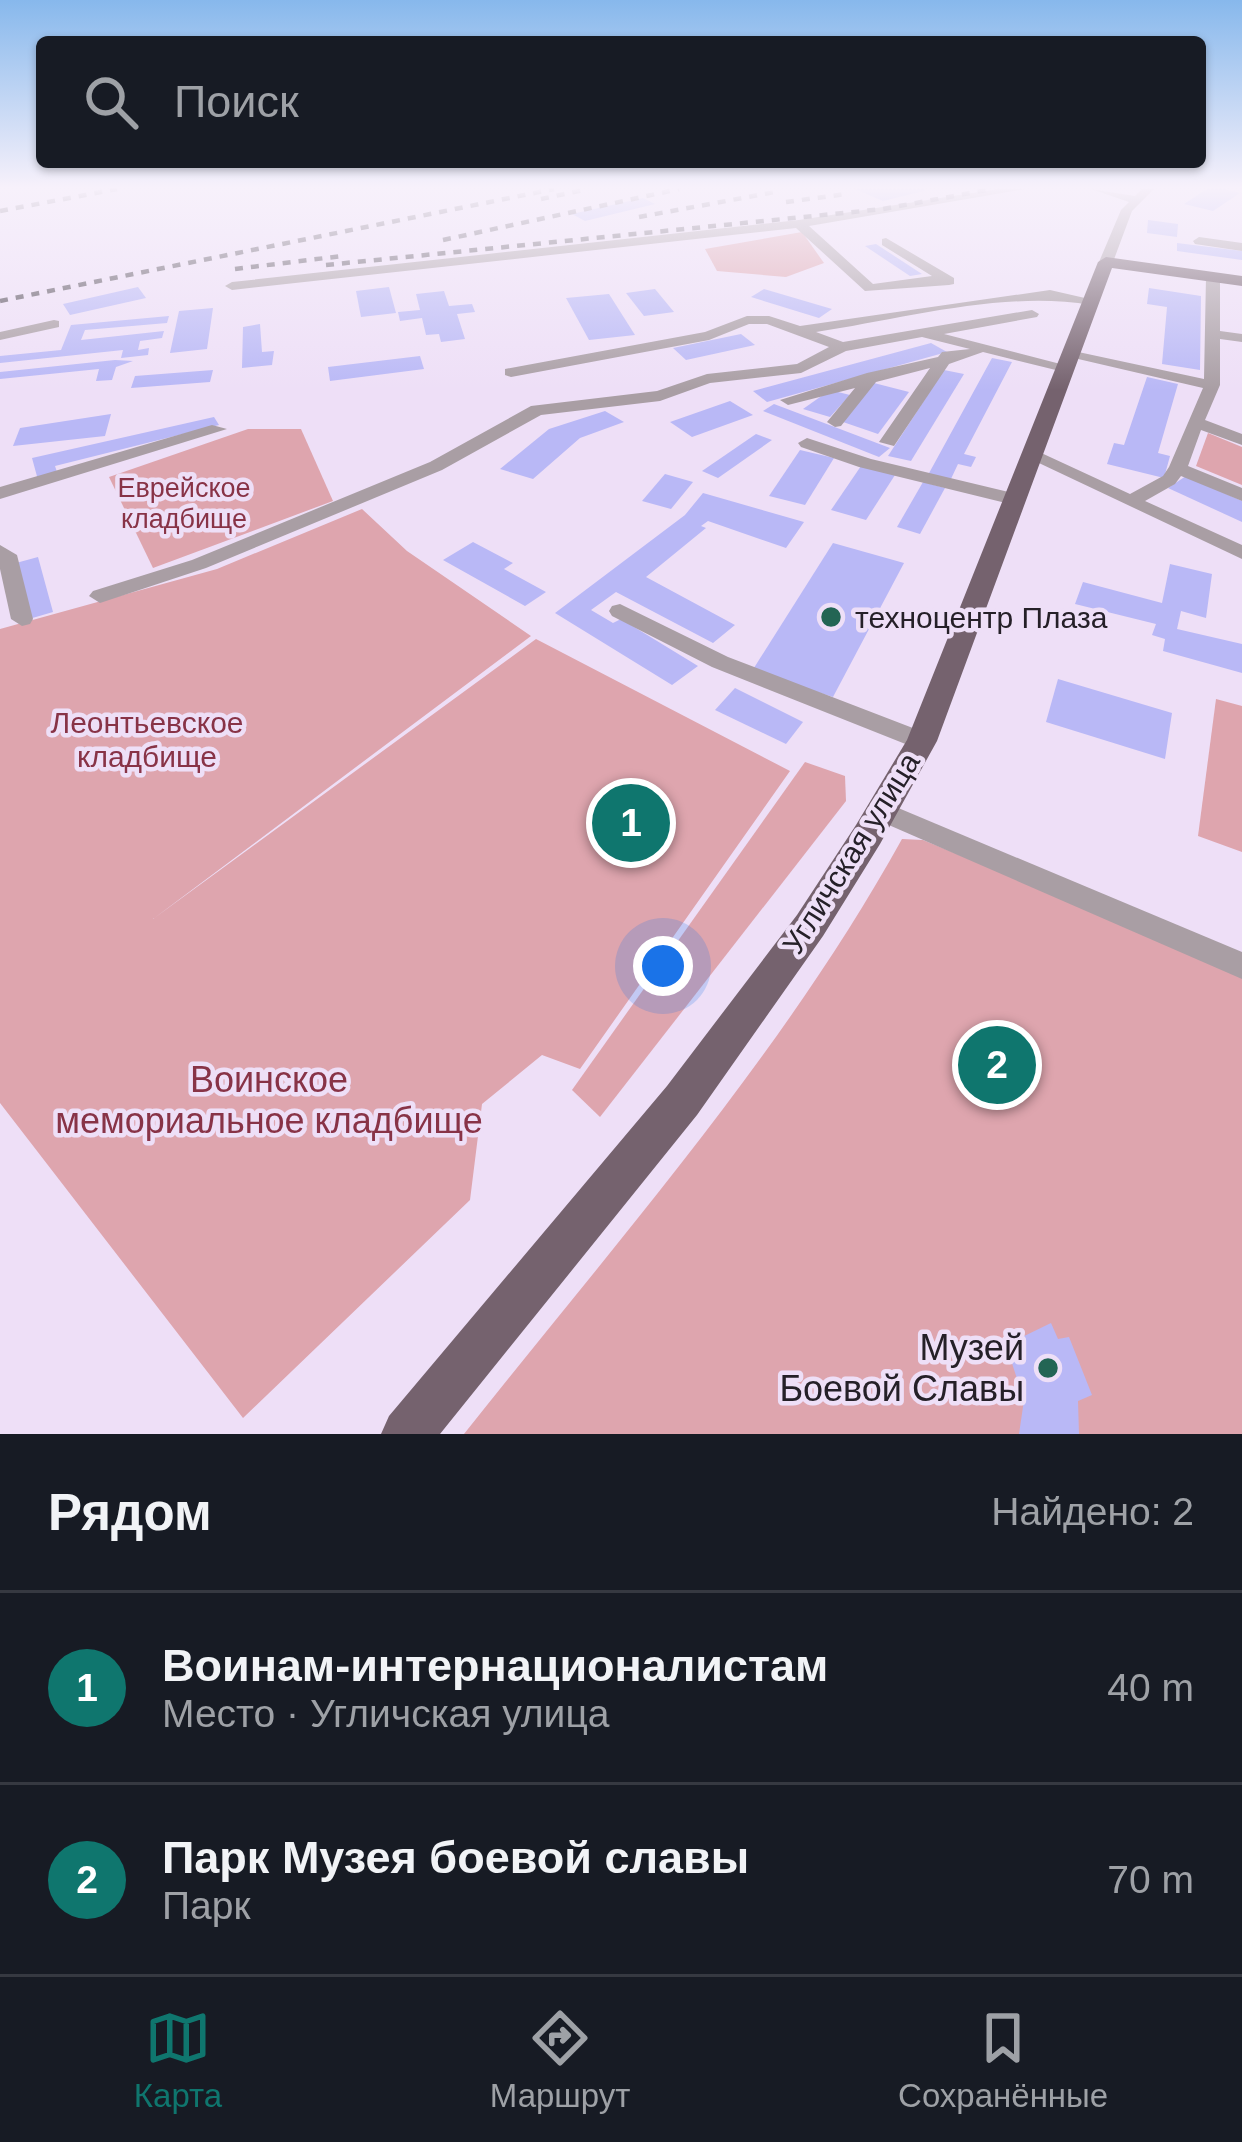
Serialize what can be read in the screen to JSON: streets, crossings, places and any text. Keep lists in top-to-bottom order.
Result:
{
  "streets": {
    "main road": ["Угличская улица"]
  },
  "parks": ["Еврейское кладбище", "Леонтьевское кладбище", "Воинское мемориальное кладбище"],
  "places": ["техноцентр Плаза", "Музей Боевой Славы"],
  "page": {
    "search": "Поиск",
    "pins": ["1", "2"],
    "heading": ["Рядом", "Найдено: 2"],
    "list": [
      {
        "mark": "1",
        "name": "Воинам-интернационалистам",
        "note": "Место · Угличская улица",
        "value": "40 m"
      },
      {
        "mark": "2",
        "name": "Парк Музея боевой славы",
        "note": "Парк",
        "value": "70 m"
      }
    ],
    "nav": ["Карта", "Маршрут", "Сохранённые"]
  }
}
